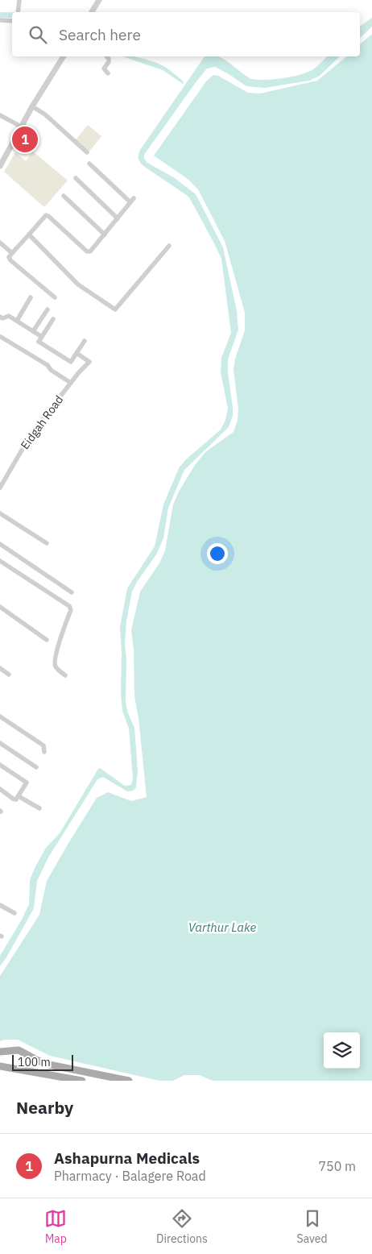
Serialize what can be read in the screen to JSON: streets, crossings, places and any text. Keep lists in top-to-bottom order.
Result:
{
  "streets": {
    "street": ["Eidgah Road"]
  },
  "water": ["Varthur Lake"],
  "scale_bar": "100 m",
  "page": {
    "search": "Search here",
    "pins": "1",
    "scale": "100 m",
    "heading": "Nearby",
    "list": [
      {
        "mark": "1",
        "name": "Ashapurna Medicals",
        "note": "Pharmacy · Balagere Road",
        "value": "750 m"
      }
    ],
    "nav": ["Map", "Directions", "Saved"]
  }
}
